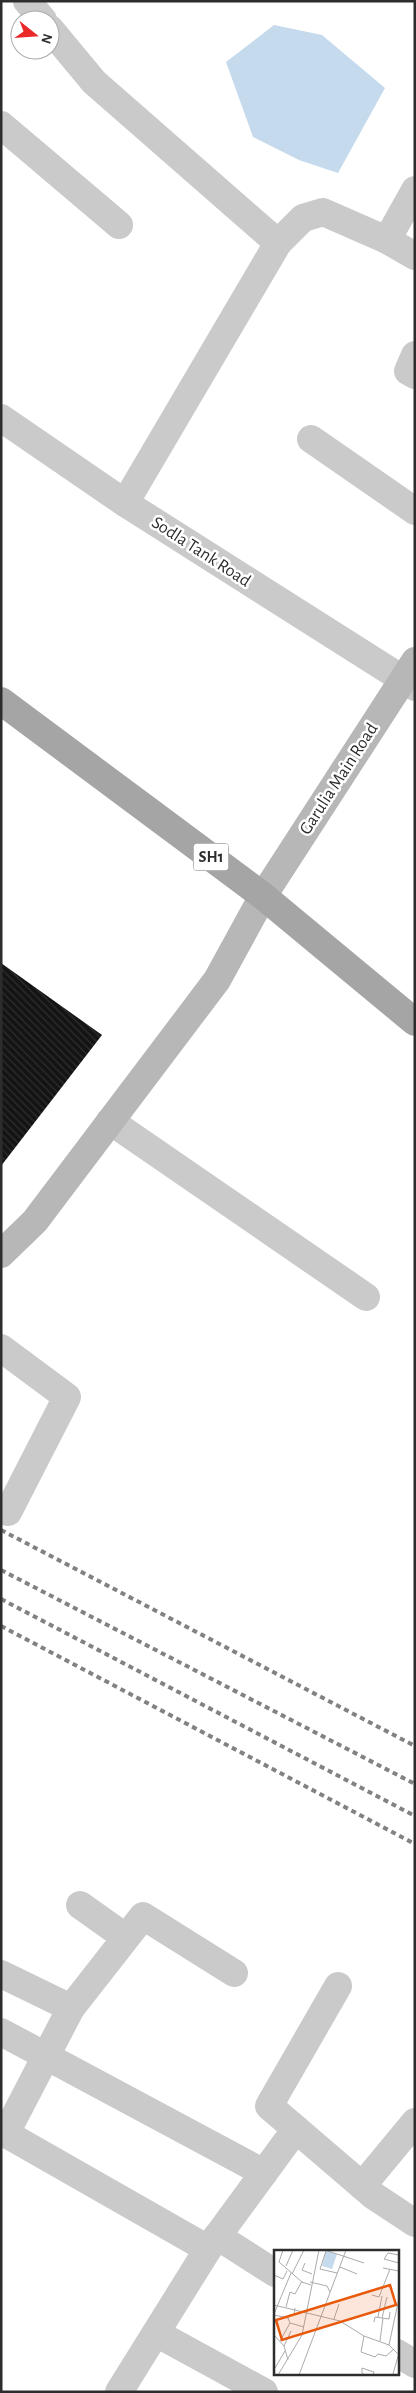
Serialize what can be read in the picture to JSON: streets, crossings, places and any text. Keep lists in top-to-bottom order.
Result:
{
  "streets": {
    "main road": ["SH1"],
    "street": ["Sodla Tank Road", "Garulia Main Road"]
  },
  "crossings": [
    ["Sodla Tank Road", "Garulia Main Road"],
    ["Garulia Main Road", "SH1"]
  ],
  "north": "right"
}
